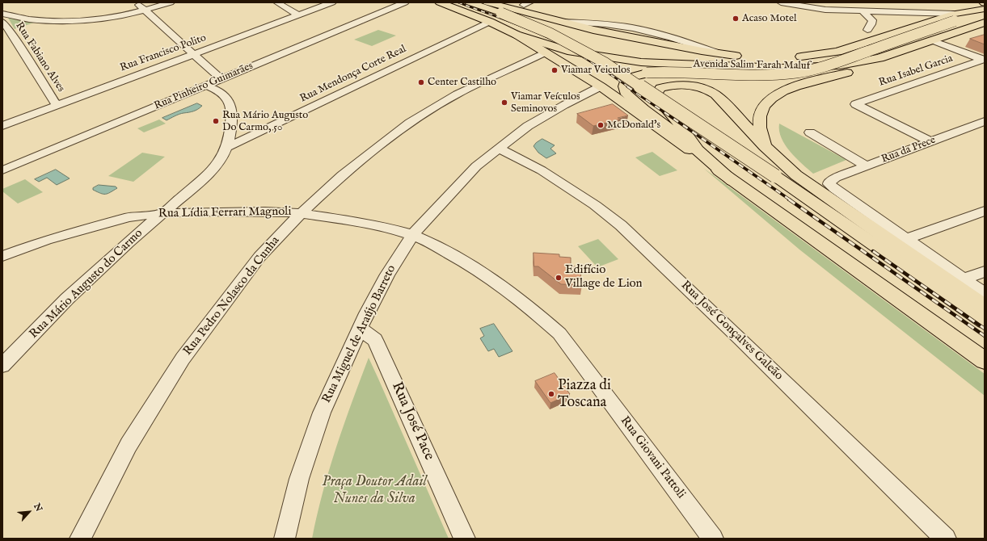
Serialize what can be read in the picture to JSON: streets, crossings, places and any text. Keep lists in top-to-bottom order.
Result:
{
  "streets": {
    "main road": ["Avenida Salim Farah Maluf"],
    "street": [
      "Rua Francisco Polito",
      "Rua Fabiano Alves",
      "Rua Isabel Garcia",
      "Rua Mendonça Corte Real",
      "Rua Pinheiro Guimarães",
      "Rua da Prece",
      "Rua Lídia Ferrari Magnoli",
      "Rua Mário Augusto do Carmo",
      "Rua Pedro Nolasco da Cunha",
      "Rua José Gonçalves Galeão",
      "Rua Miguel de Araújo Barreto",
      "Rua José Pace",
      "Rua Giovani Pattoli"
    ]
  },
  "crossings": [
    ["Rua Francisco Polito", "Rua Fabiano Alves"],
    ["Rua Isabel Garcia", "Rua da Prece"],
    ["Rua Mendonça Corte Real", "Rua Mário Augusto do Carmo"],
    ["Rua Pinheiro Guimarães", "Rua Mário Augusto do Carmo"],
    ["Rua Lídia Ferrari Magnoli", "Rua Mário Augusto do Carmo"],
    ["Rua Lídia Ferrari Magnoli", "Rua Pedro Nolasco da Cunha"],
    ["Rua Lídia Ferrari Magnoli", "Rua Miguel de Araújo Barreto"],
    ["Rua Lídia Ferrari Magnoli", "Rua Giovani Pattoli"],
    ["Rua José Gonçalves Galeão", "Rua Miguel de Araújo Barreto"],
    ["Rua Miguel de Araújo Barreto", "Rua José Pace"],
    ["Rua Miguel de Araújo Barreto", "Rua Giovani Pattoli"]
  ],
  "parks": ["Praça Doutor Adail Nunes da Silva"],
  "places": [
    "Acaso Motel",
    "Viamar Veiculos",
    "Center Castilho",
    "Viamar Veículos Seminovos",
    "Rua Mário Augusto Do Carmo, 50",
    "McDonald's",
    "Edifício Village de Lion",
    "Piazza di Toscana"
  ],
  "north": "top right"
}
